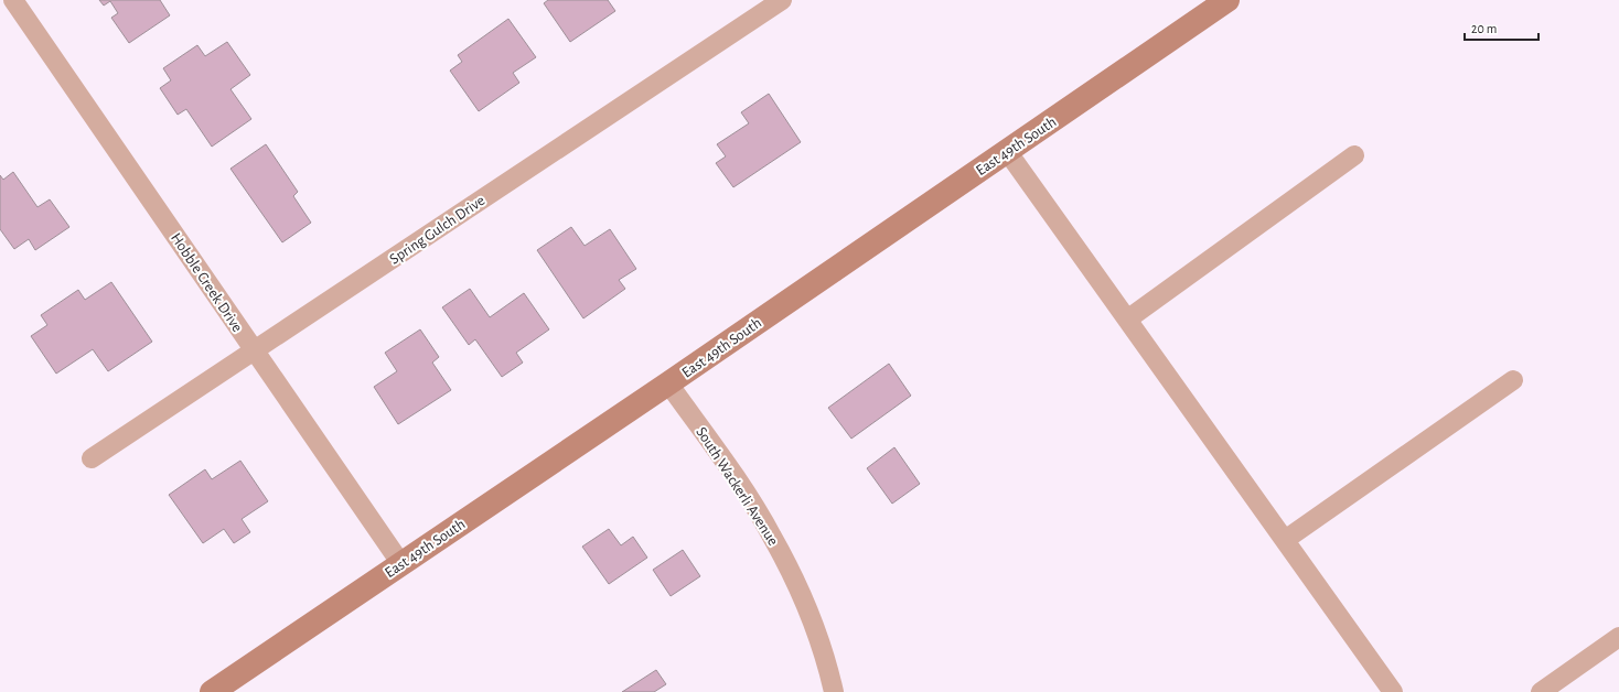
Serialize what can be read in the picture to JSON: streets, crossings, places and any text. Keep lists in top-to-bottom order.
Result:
{
  "streets": {
    "street": [
      "East 49th South",
      "Spring Gulch Drive",
      "Hobble Creek Drive",
      "South Wackerli Avenue"
    ]
  },
  "crossings": [
    ["East 49th South", "Hobble Creek Drive"],
    ["East 49th South", "South Wackerli Avenue"],
    ["Spring Gulch Drive", "Hobble Creek Drive"]
  ],
  "scale_bar": "20 m"
}
